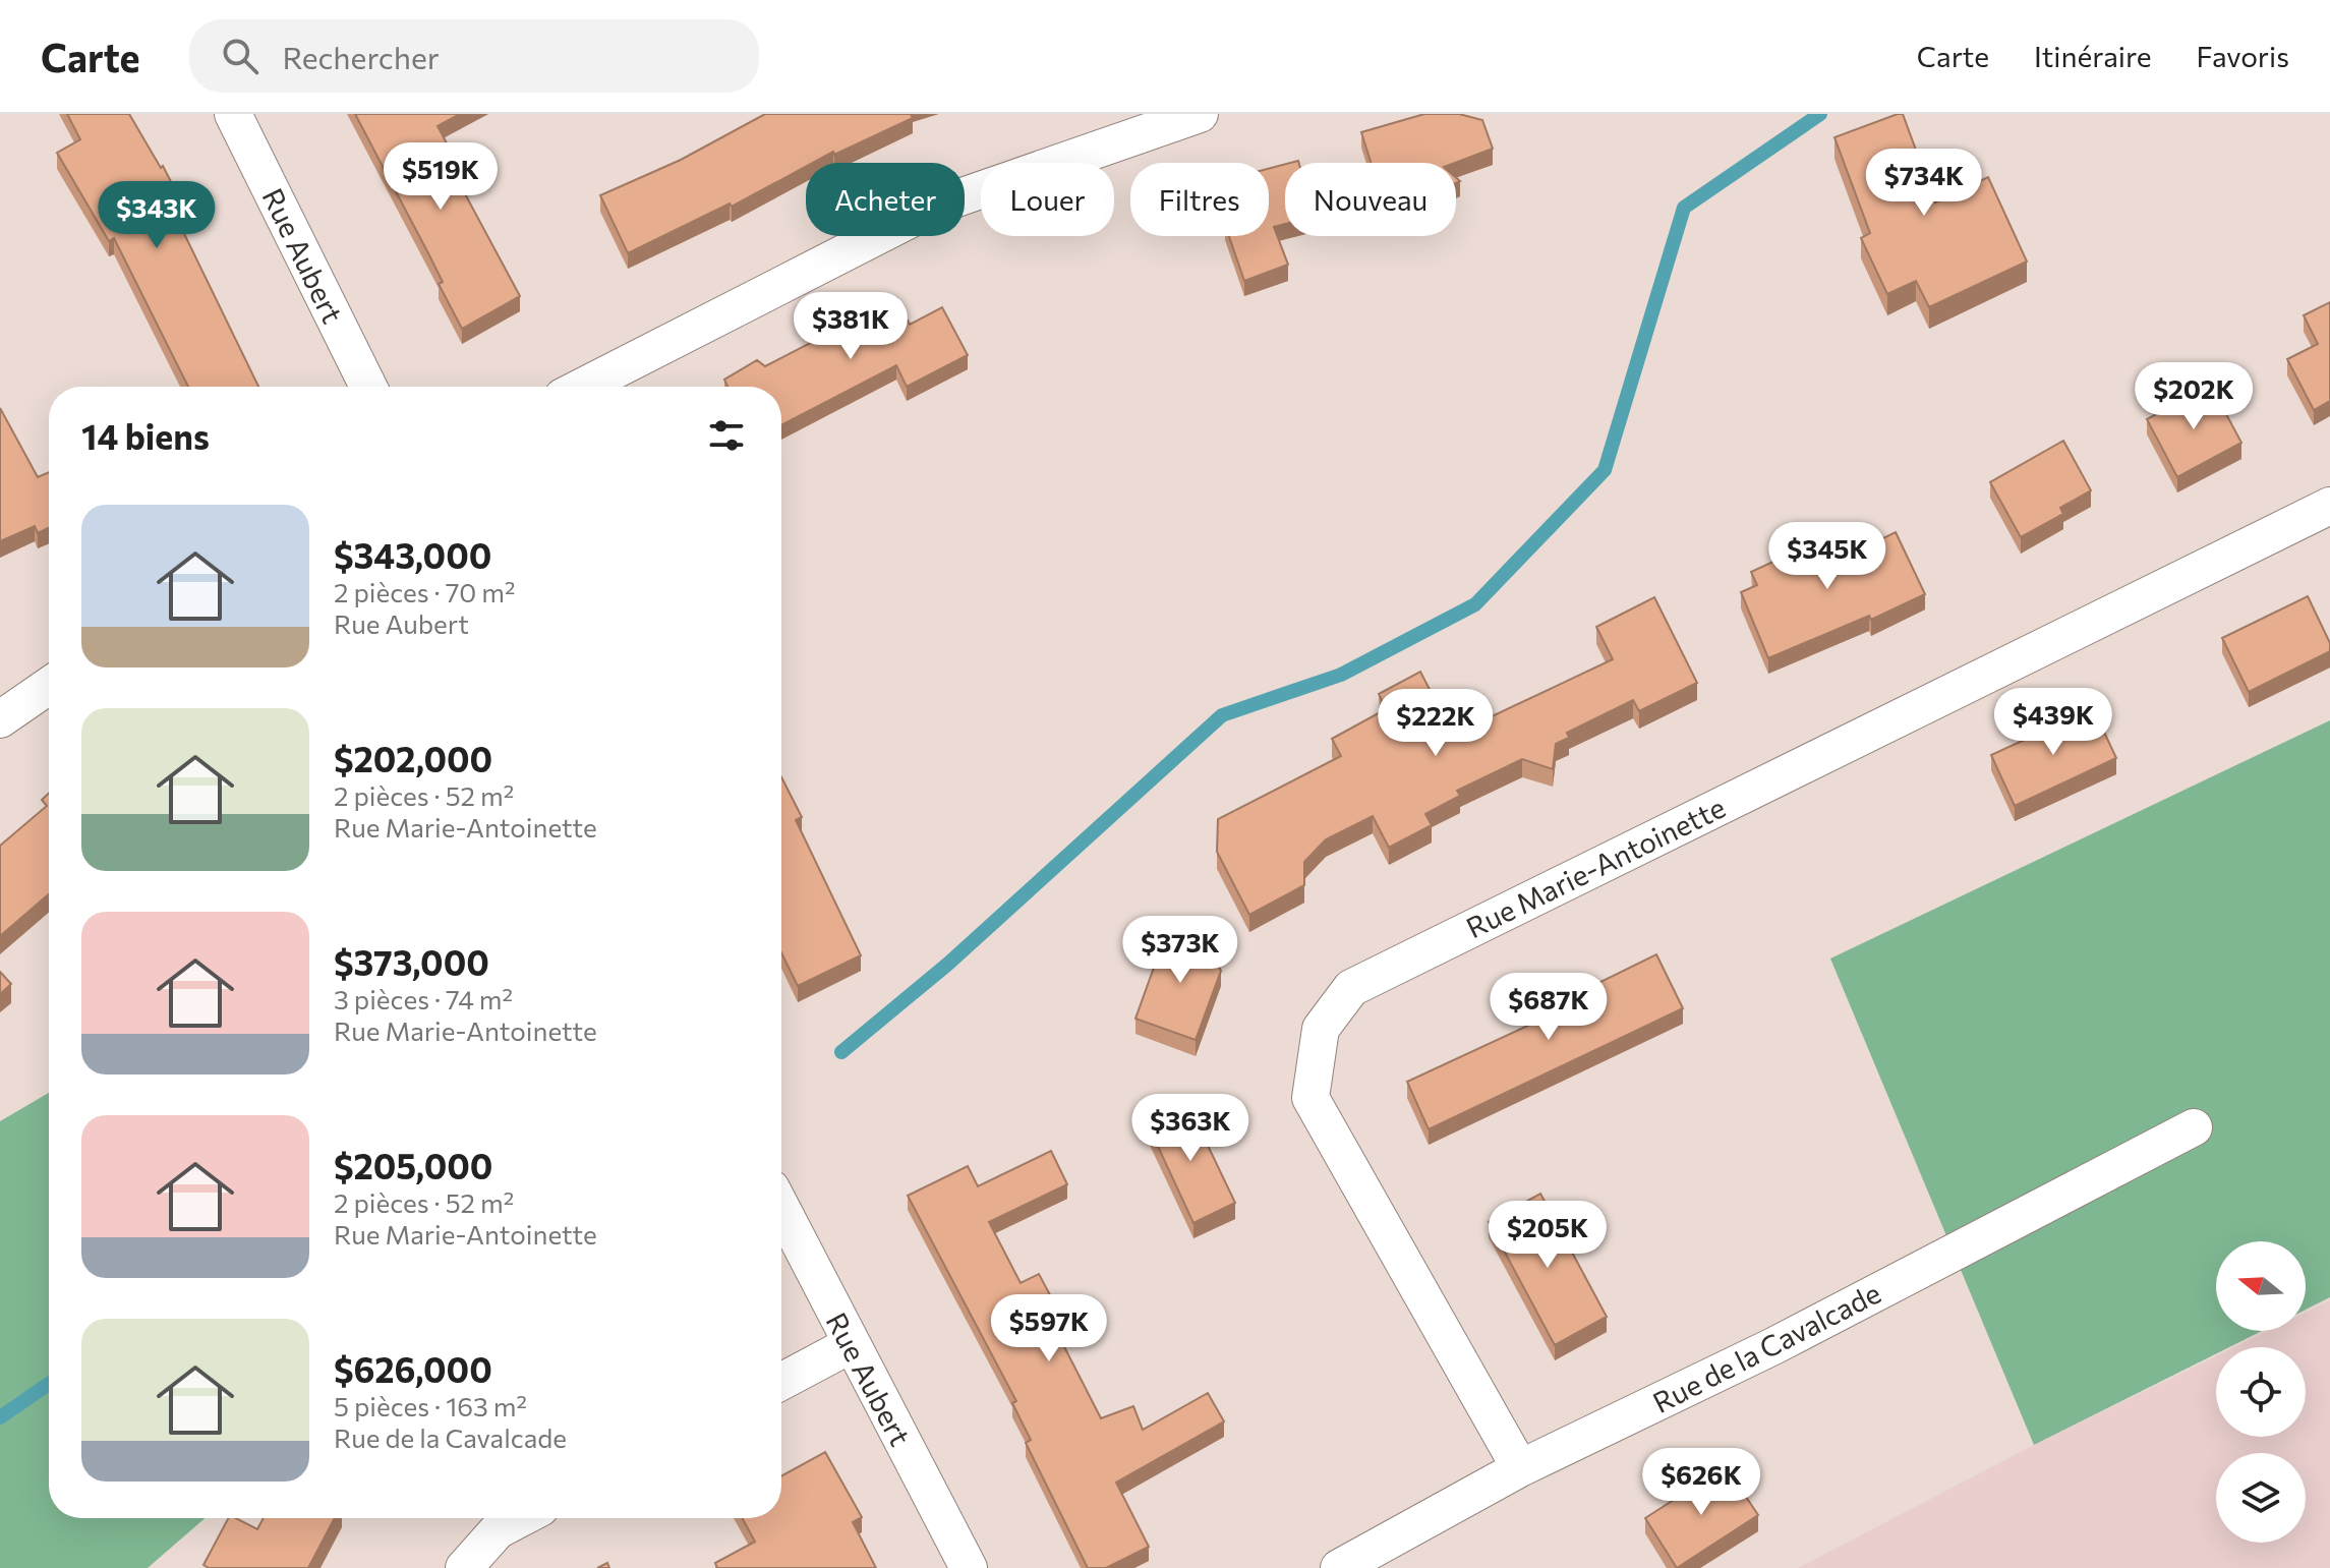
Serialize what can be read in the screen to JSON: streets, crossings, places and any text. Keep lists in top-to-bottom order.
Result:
{
  "streets": {
    "street": ["Rue Aubert", "Rue Marie-Antoinette", "Rue de la Cavalcade"]
  },
  "crossings": [
    ["Rue Marie-Antoinette", "Rue de la Cavalcade"]
  ],
  "north": "left",
  "page": {
    "header": "Carte",
    "search": "Rechercher",
    "nav": ["Carte", "Itinéraire", "Favoris"],
    "price": [
      "$519K",
      "$734K",
      "$343K",
      "$381K",
      "$202K",
      "$345K",
      "$439K",
      "$222K",
      "$373K",
      "$687K",
      "$363K",
      "$205K",
      "$597K",
      "$626K"
    ],
    "chip": [
      "Acheter",
      "Louer",
      "Filtres",
      "Nouveau"
    ],
    "heading": "14 biens",
    "list": [
      {
        "name": "$343,000",
        "note": "2 pièces · 70 m² · Rue Aubert"
      },
      {
        "name": "$202,000",
        "note": "2 pièces · 52 m² · Rue Marie-Antoinette"
      },
      {
        "name": "$373,000",
        "note": "3 pièces · 74 m² · Rue Marie-Antoinette"
      },
      {
        "name": "$205,000",
        "note": "2 pièces · 52 m² · Rue Marie-Antoinette"
      },
      {
        "name": "$626,000",
        "note": "5 pièces · 163 m² · Rue de la Cavalcade"
      }
    ]
  }
}
